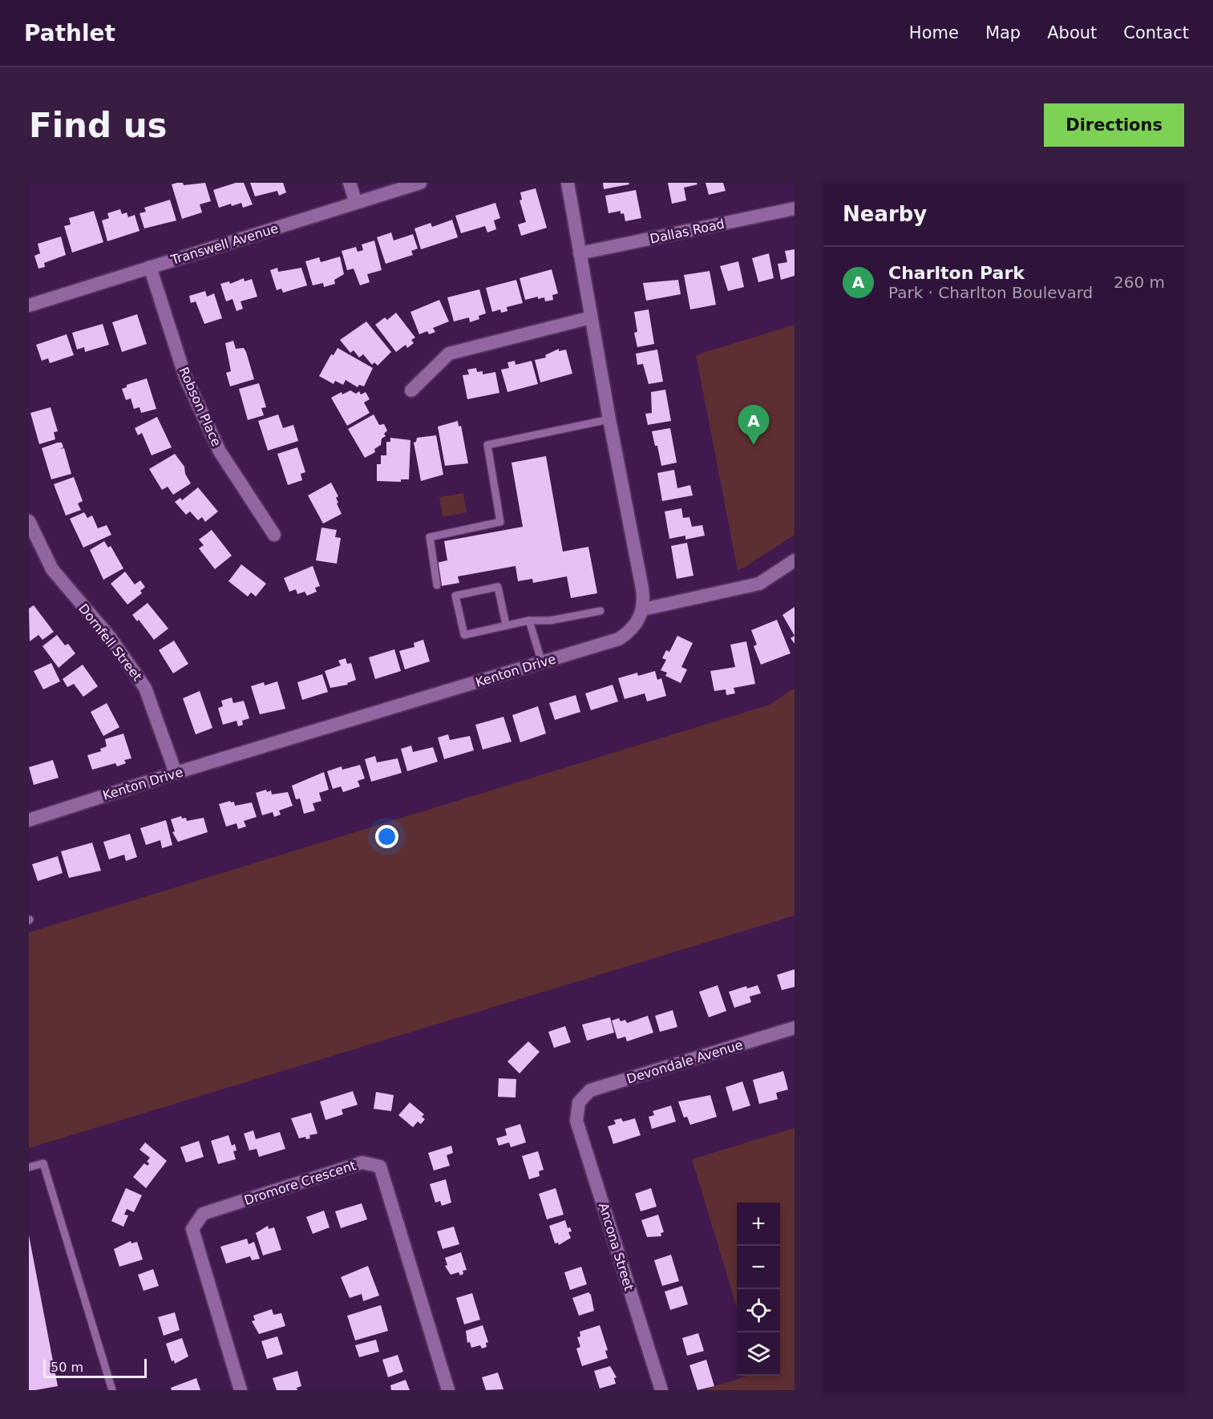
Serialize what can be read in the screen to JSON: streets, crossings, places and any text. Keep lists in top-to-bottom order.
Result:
{
  "streets": {
    "street": [
      "Dallas Road",
      "Transwell Avenue",
      "Robson Place",
      "Dornfell Street",
      "Kenton Drive",
      "Devondale Avenue",
      "Dromore Crescent",
      "Ancona Street"
    ]
  },
  "crossings": [
    ["Transwell Avenue", "Robson Place"],
    ["Dornfell Street", "Kenton Drive"],
    ["Devondale Avenue", "Ancona Street"]
  ],
  "scale_bar": "50 m",
  "page": {
    "header": "Pathlet",
    "nav": [
      "Home",
      "Map",
      "About",
      "Contact"
    ],
    "buttons": "Directions",
    "title": "Find us",
    "heading": "Nearby",
    "list": [
      {
        "mark": "A",
        "name": "Charlton Park",
        "note": "Park · Charlton Boulevard",
        "value": "260 m"
      }
    ],
    "pins": "A",
    "map_buttons": ["+", "−"],
    "scale": "50 m"
  }
}
